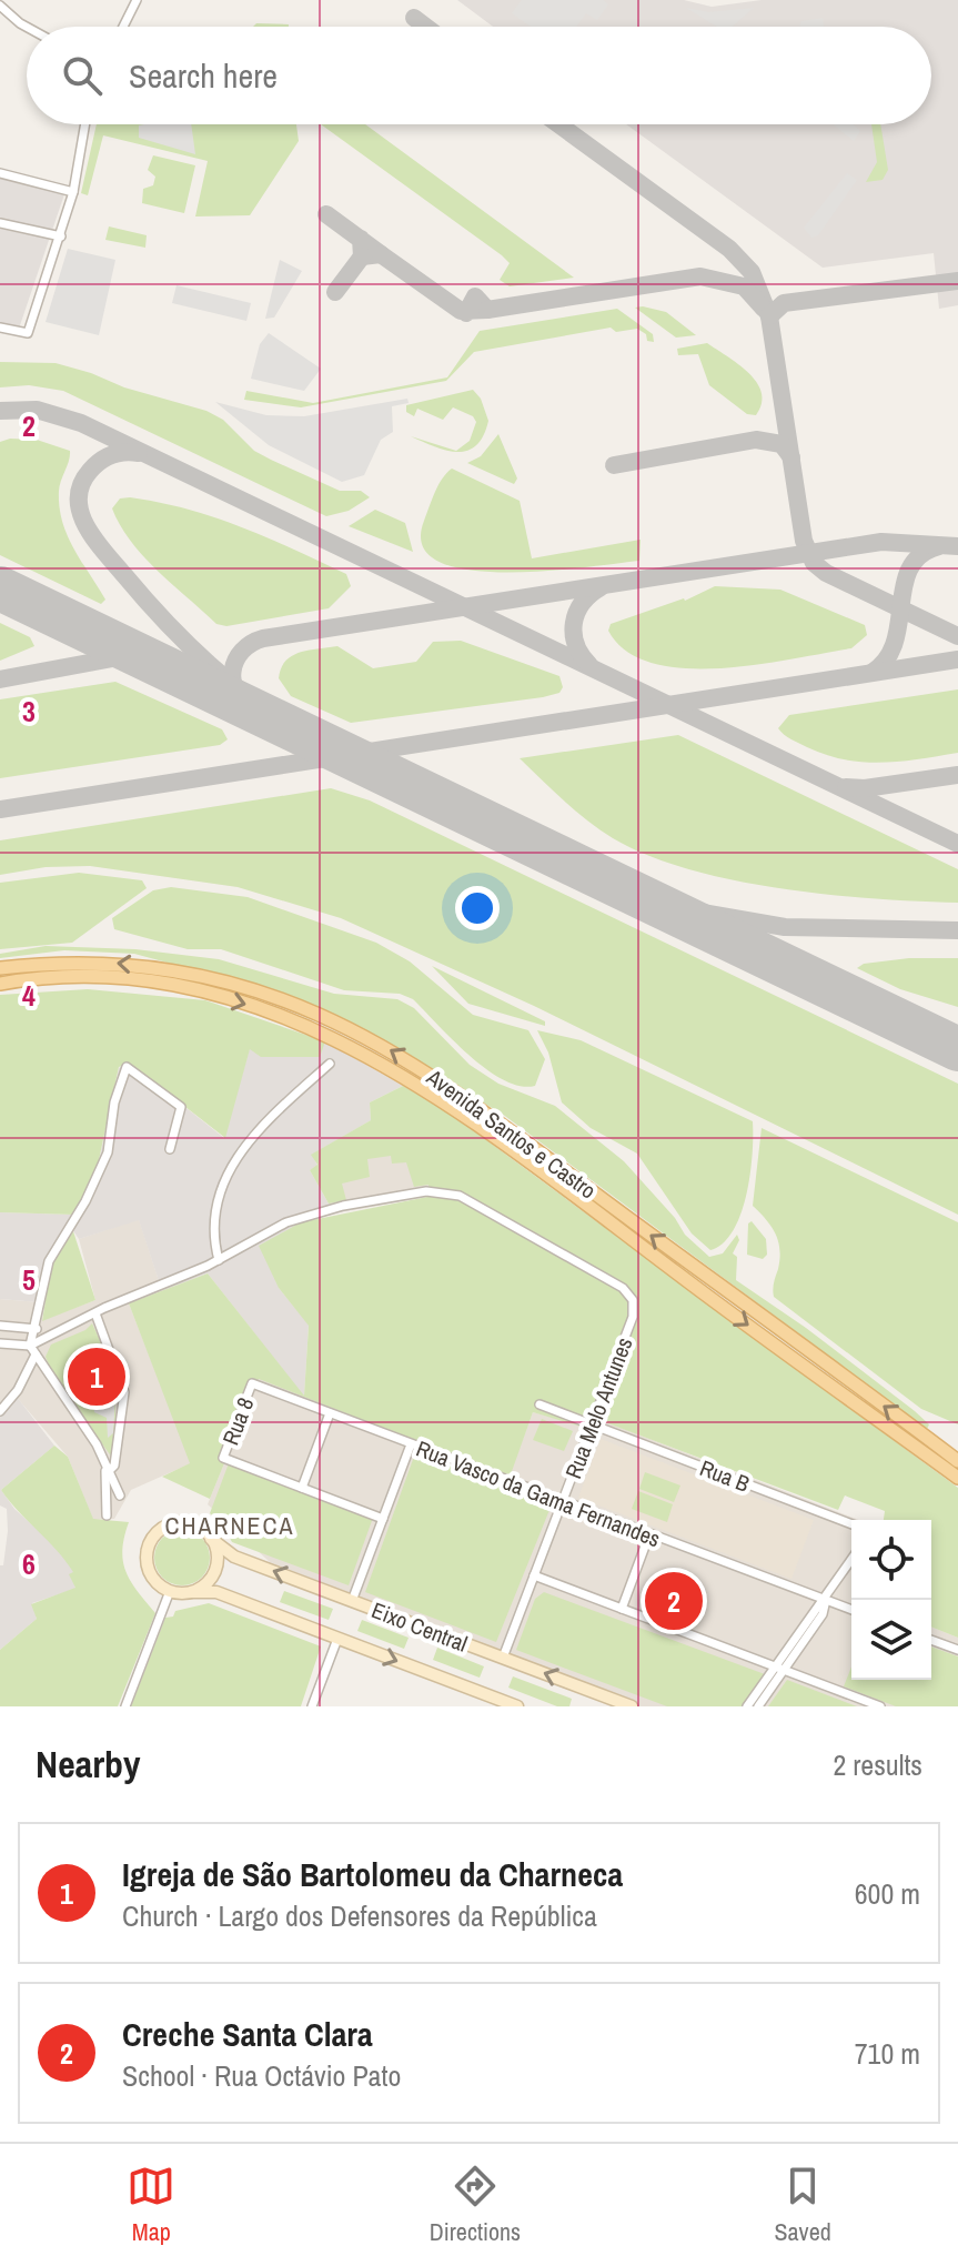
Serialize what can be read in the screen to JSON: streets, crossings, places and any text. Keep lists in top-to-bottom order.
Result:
{
  "streets": {
    "main road": ["Avenida Santos e Castro", "Eixo Central"],
    "street": [
      "Rua Melo Antunes",
      "Rua 8",
      "Rua B",
      "Rua Vasco da Gama Fernandes"
    ]
  },
  "crossings": [
    ["Rua Melo Antunes", "Rua B"],
    ["Rua Melo Antunes", "Rua Vasco da Gama Fernandes"],
    ["Rua Melo Antunes", "Eixo Central"],
    ["Rua 8", "Rua Vasco da Gama Fernandes"]
  ],
  "districts": ["CHARNECA"],
  "page": {
    "search": "Search here",
    "pins": ["1", "2"],
    "heading": ["Nearby", "2 results"],
    "list": [
      {
        "mark": "1",
        "name": "Igreja de São Bartolomeu da Charneca",
        "note": "Church · Largo dos Defensores da República",
        "value": "600 m"
      },
      {
        "mark": "2",
        "name": "Creche Santa Clara",
        "note": "School · Rua Octávio Pato",
        "value": "710 m"
      }
    ],
    "nav": ["Map", "Directions", "Saved"]
  },
  "grid": {
    "rows": [
      "2",
      "3",
      "4",
      "5",
      "6"
    ]
  }
}
